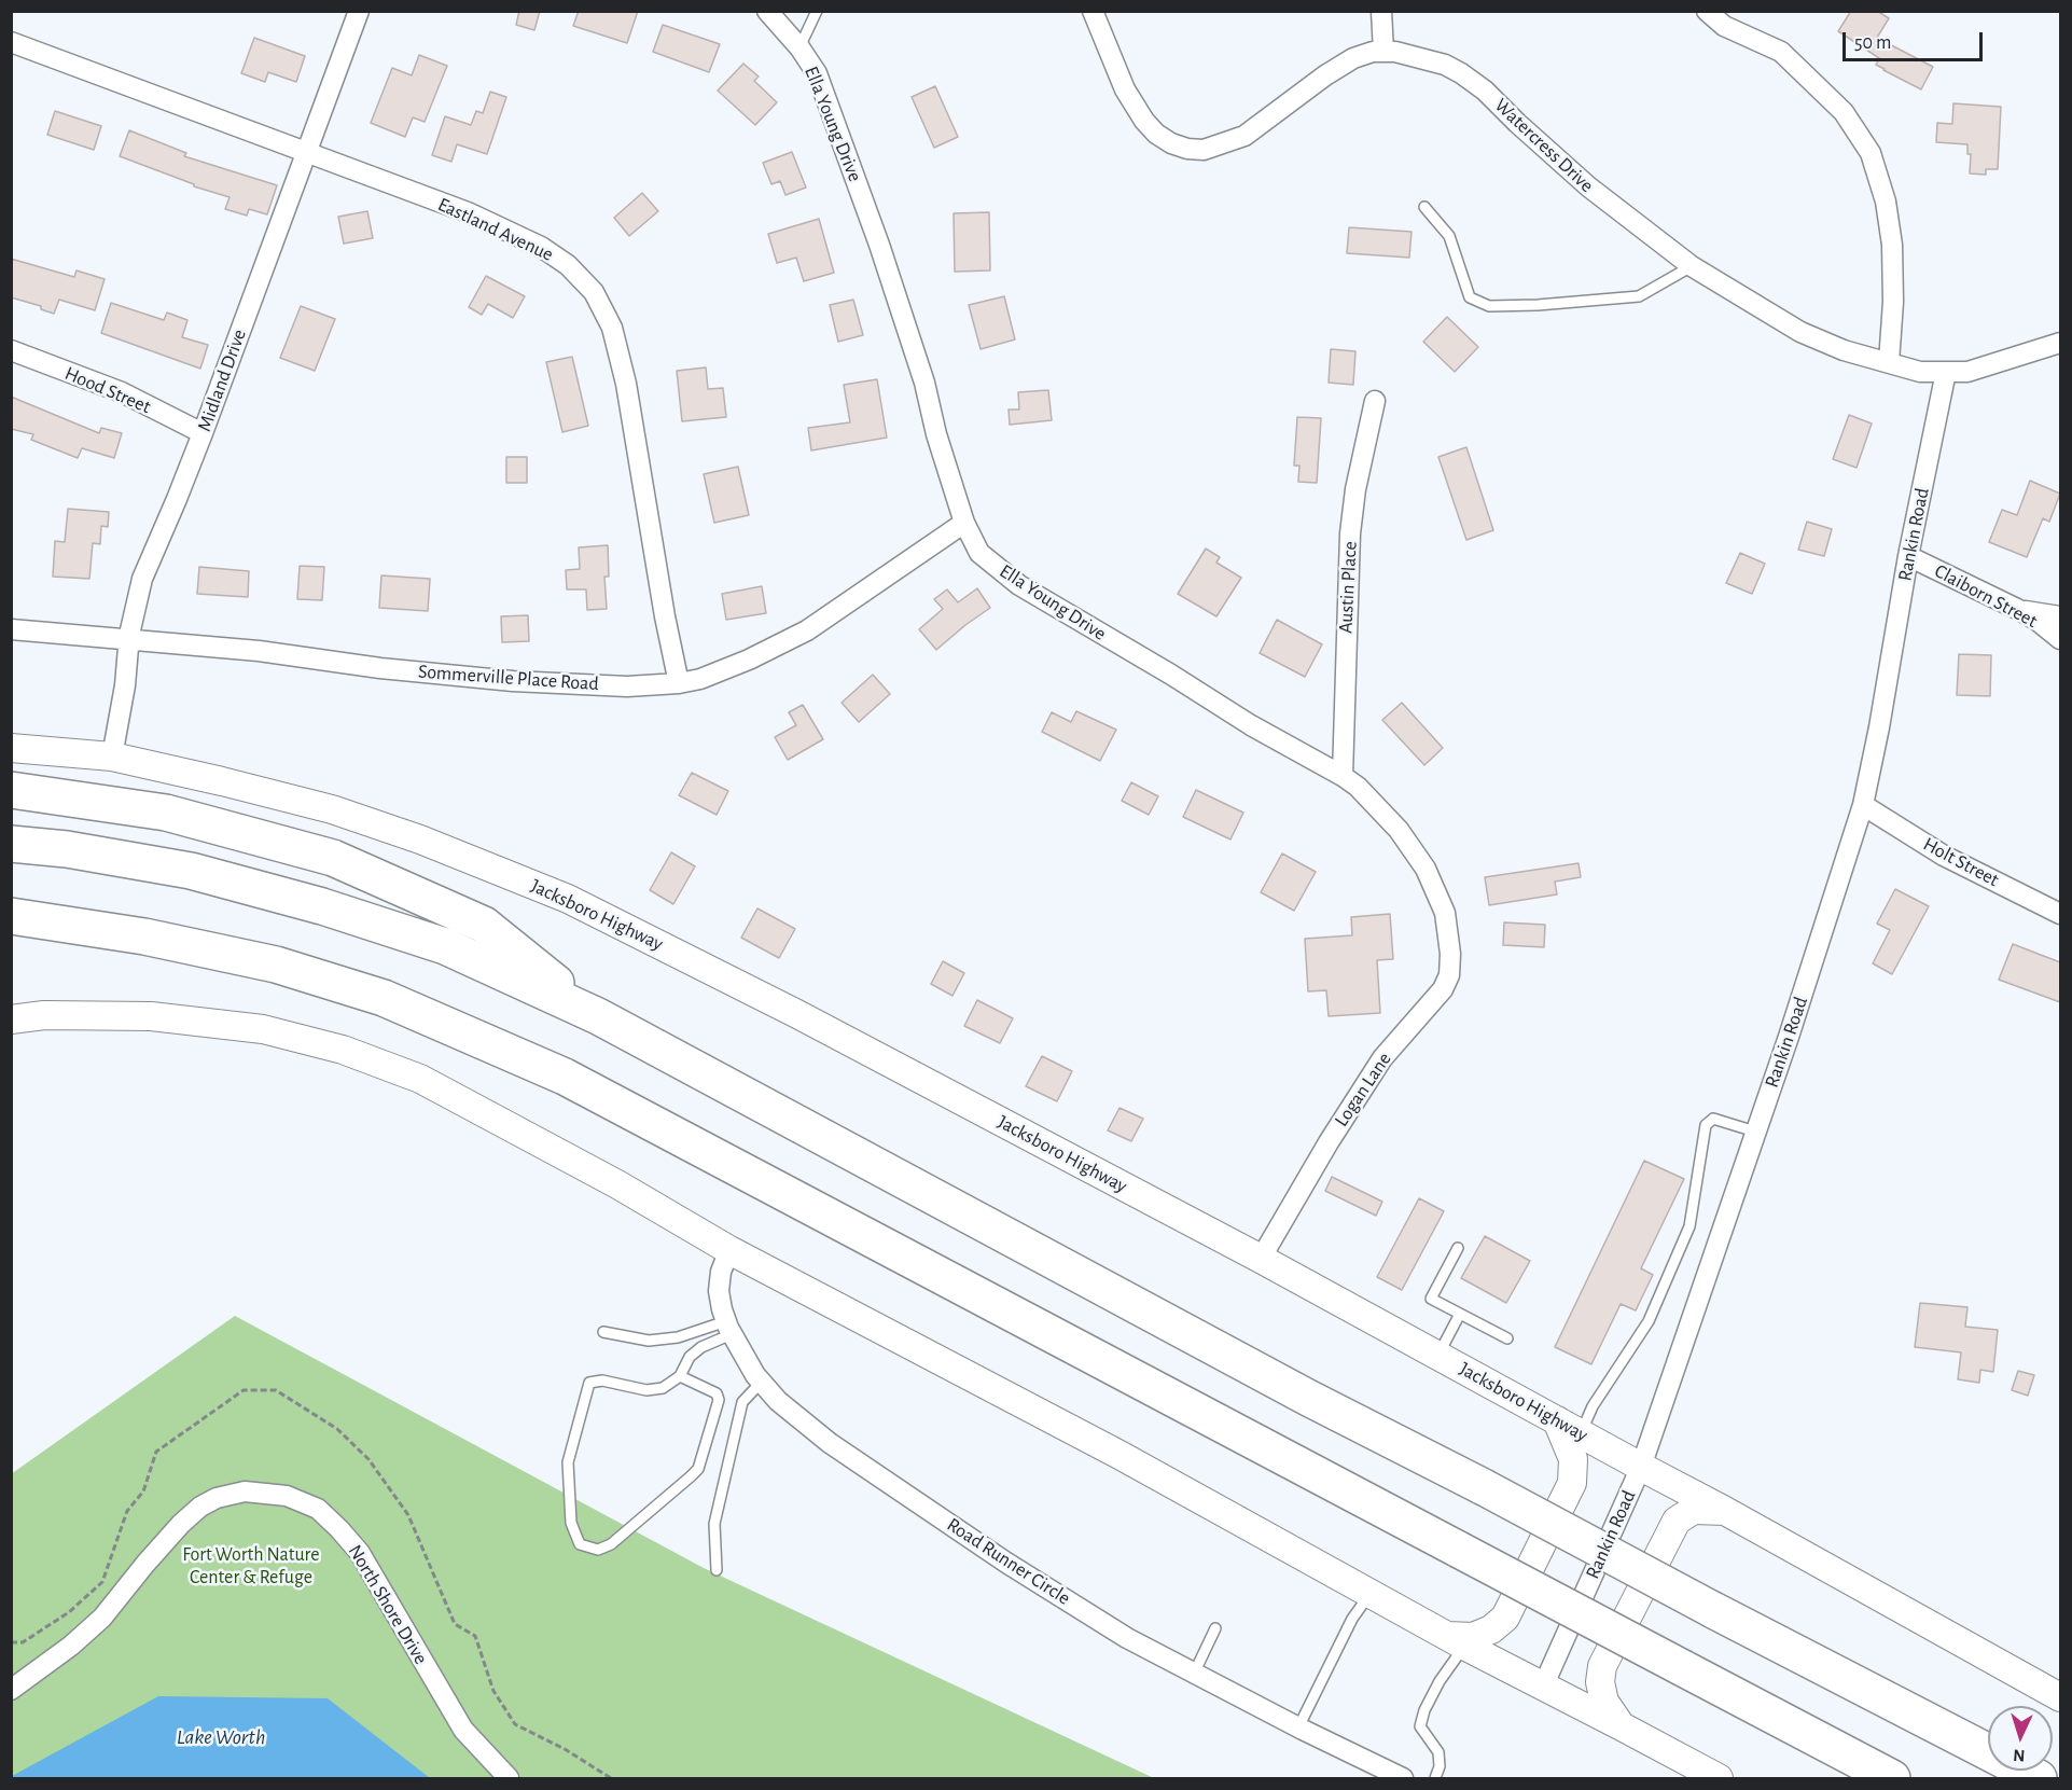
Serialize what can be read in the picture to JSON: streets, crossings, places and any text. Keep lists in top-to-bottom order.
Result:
{
  "streets": {
    "main road": ["Jacksboro Highway"],
    "street": [
      "Ella Young Drive",
      "Watercress Drive",
      "Eastland Avenue",
      "Midland Drive",
      "Hood Street",
      "Rankin Road",
      "Austin Place",
      "Claiborn Street",
      "Sommerville Place Road",
      "Holt Street",
      "Logan Lane",
      "Road Runner Circle",
      "North Shore Drive"
    ]
  },
  "crossings": [
    ["Ella Young Drive", "Austin Place"],
    ["Ella Young Drive", "Sommerville Place Road"],
    ["Ella Young Drive", "Logan Lane"],
    ["Watercress Drive", "Rankin Road"],
    ["Eastland Avenue", "Midland Drive"],
    ["Eastland Avenue", "Sommerville Place Road"],
    ["Midland Drive", "Hood Street"],
    ["Midland Drive", "Sommerville Place Road"],
    ["Midland Drive", "Jacksboro Highway"],
    ["Rankin Road", "Claiborn Street"],
    ["Rankin Road", "Holt Street"],
    ["Rankin Road", "Jacksboro Highway"],
    ["Jacksboro Highway", "Logan Lane"]
  ],
  "water": ["Lake Worth"],
  "parks": ["Fort Worth Nature Center & Refuge"],
  "scale_bar": "50 m",
  "north": "bottom"
}
